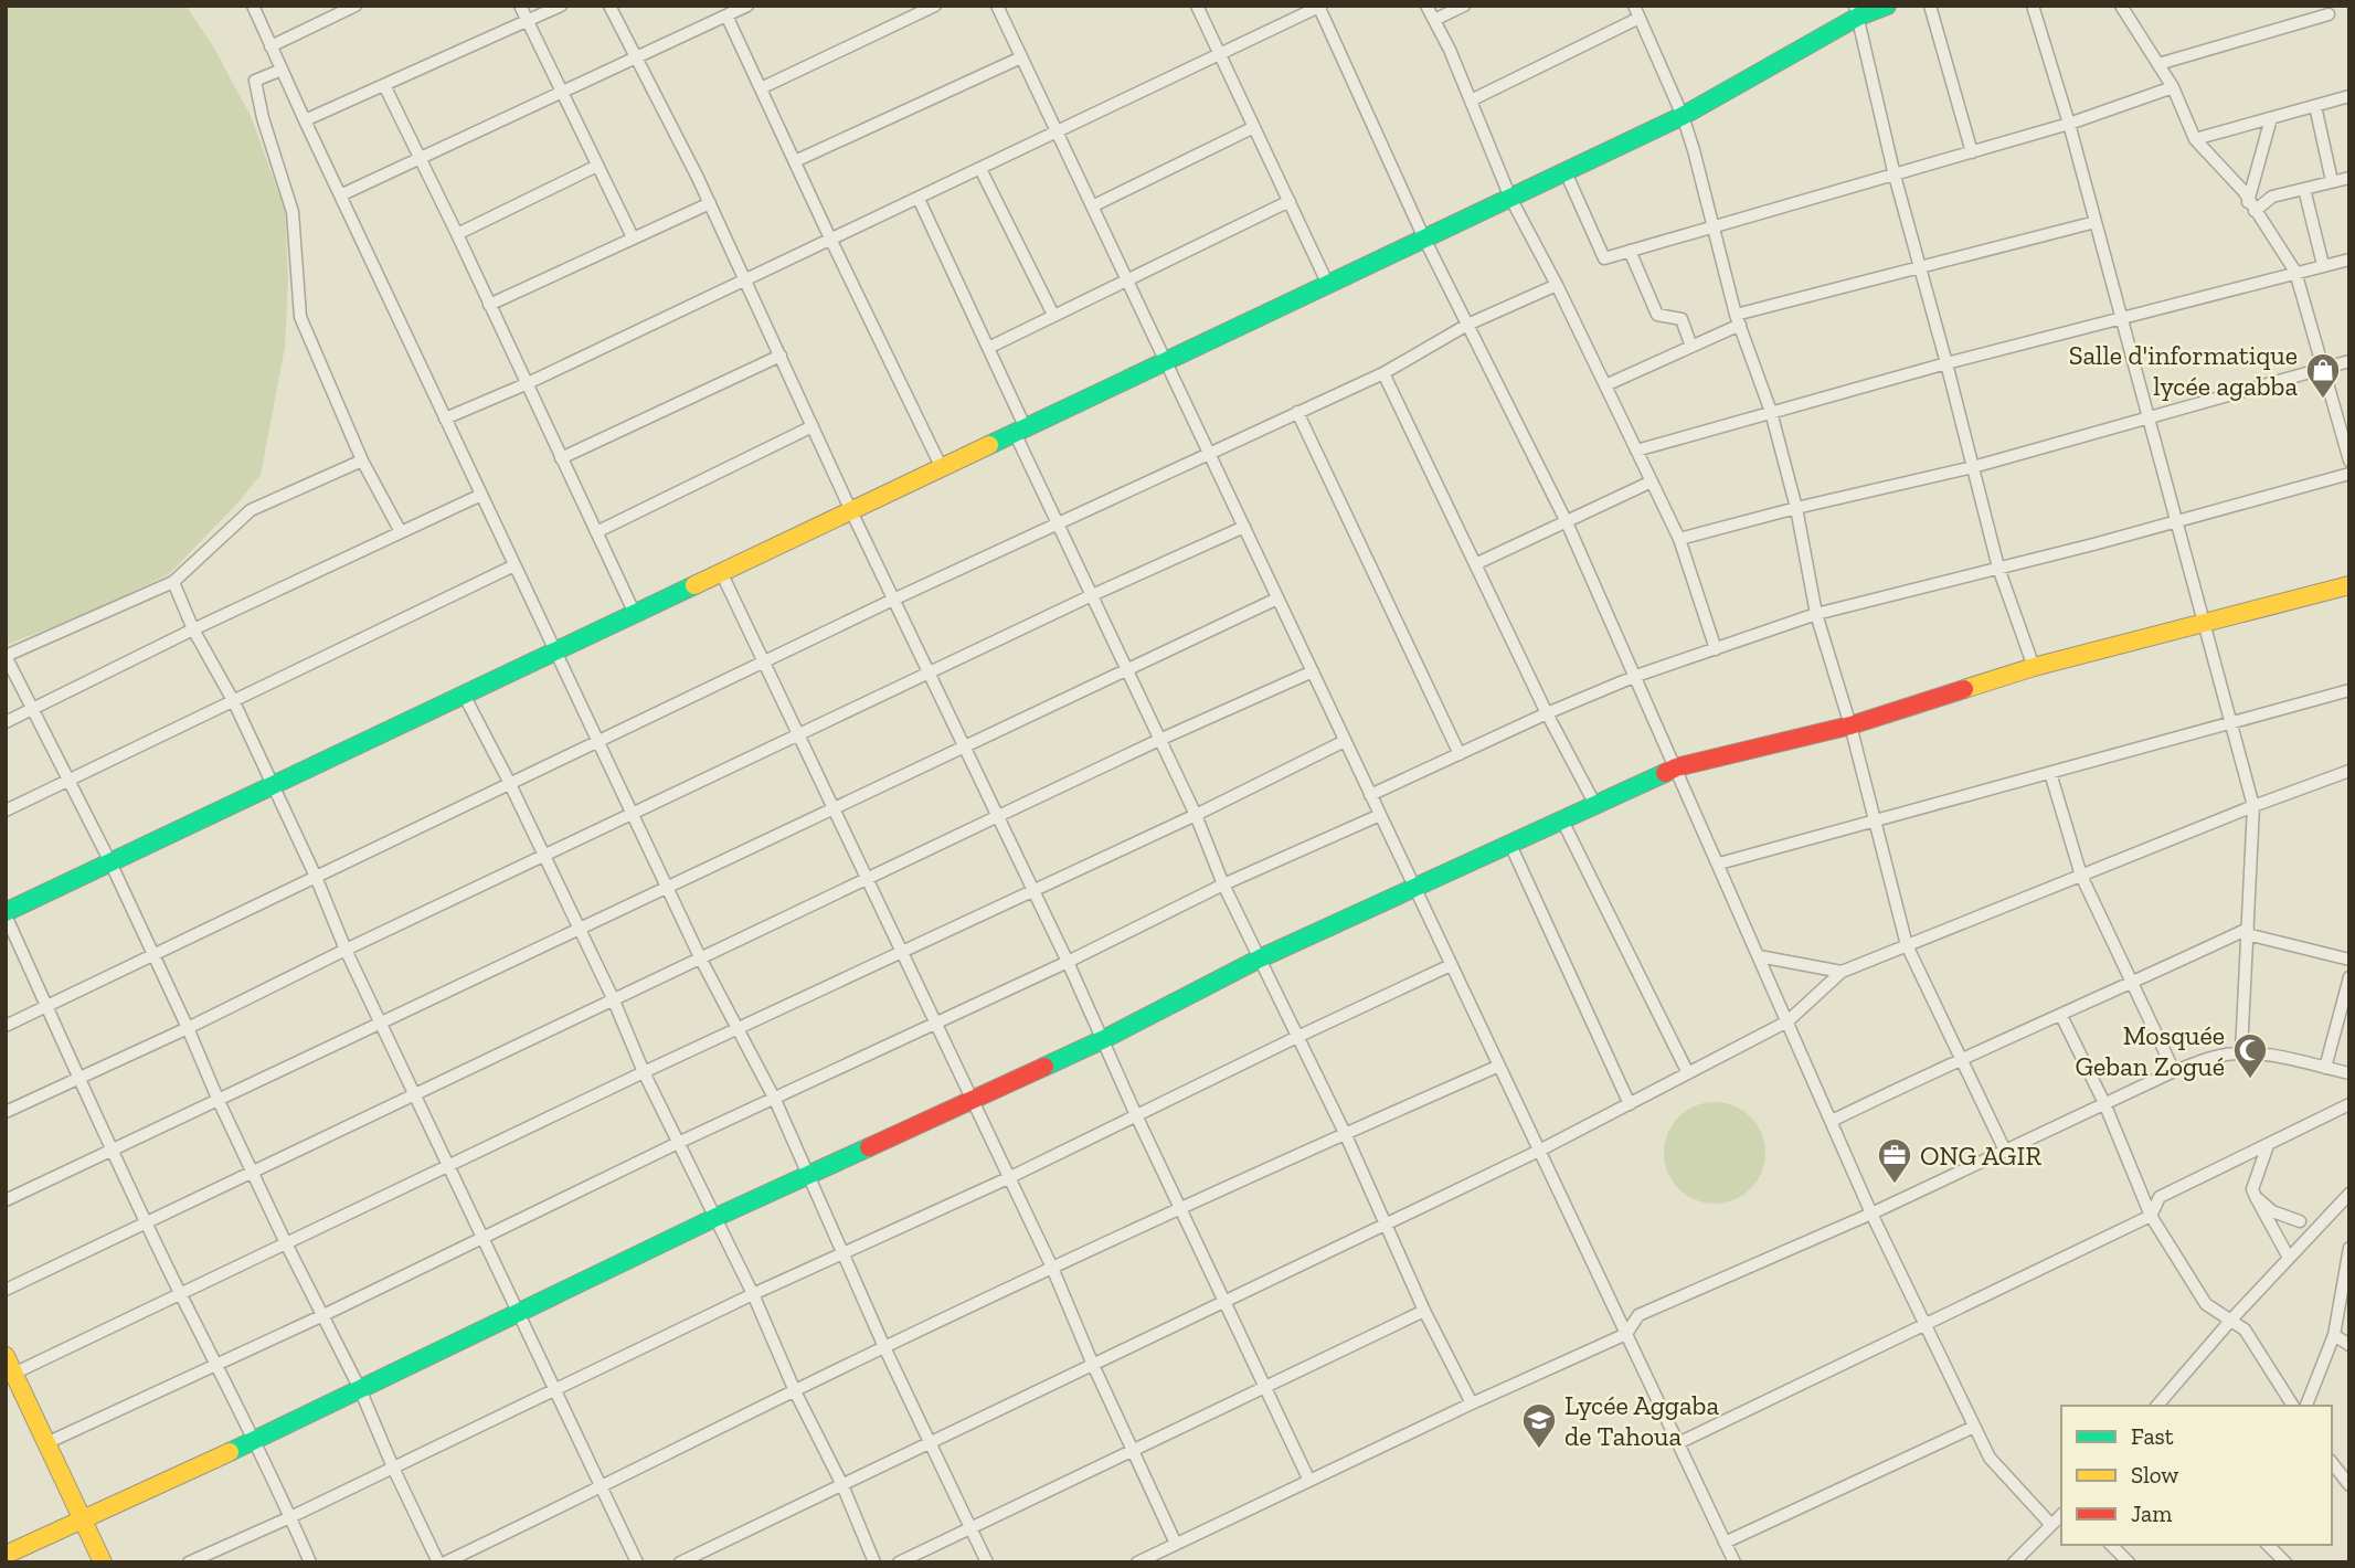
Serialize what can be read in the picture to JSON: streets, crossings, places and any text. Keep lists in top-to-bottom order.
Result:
{
  "places": {
    "shop": ["Salle d'informatique lycée agabba"],
    "mosque": ["Mosquée Geban Zogué"],
    "office": ["ONG AGIR"],
    "school or university": ["Lycée Aggaba de Tahoua"]
  },
  "legend": ["Fast", "Slow", "Jam"]
}
